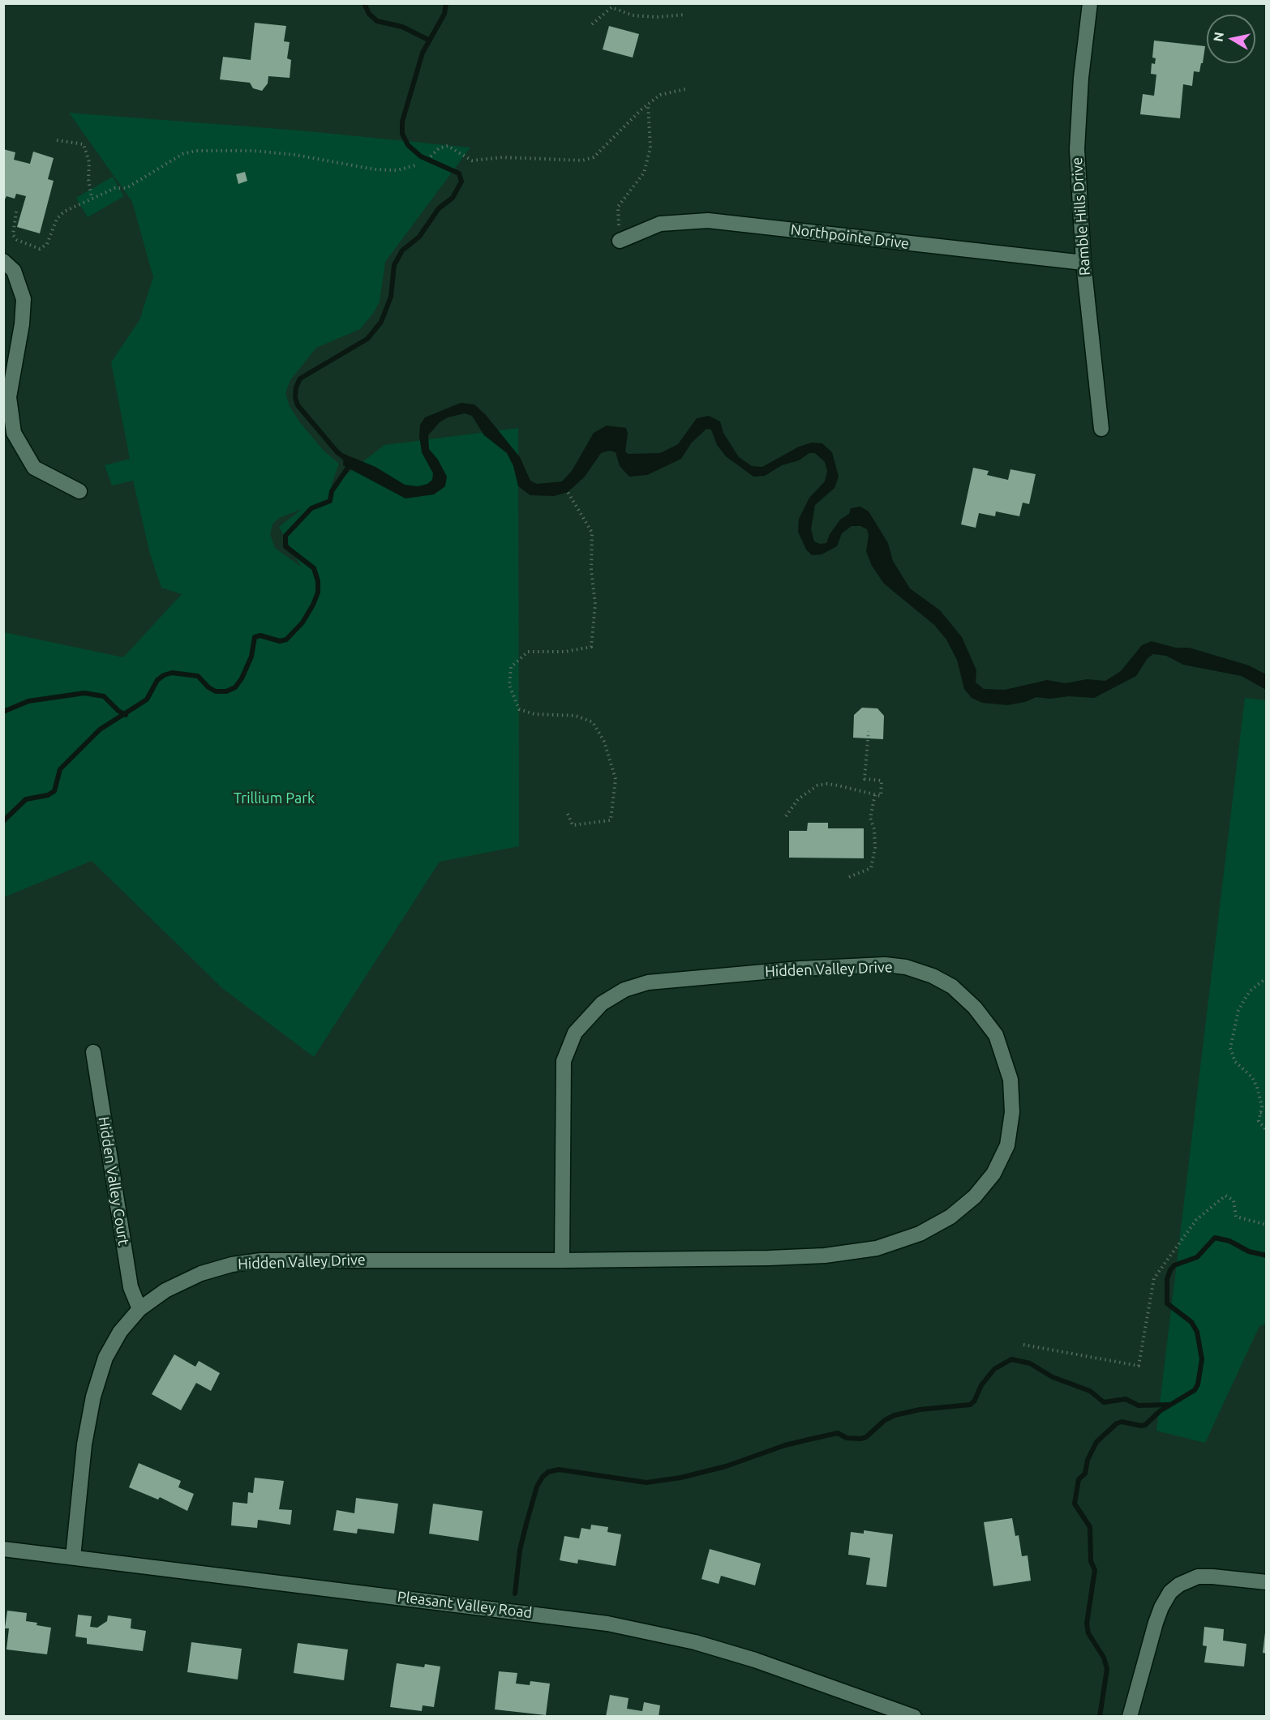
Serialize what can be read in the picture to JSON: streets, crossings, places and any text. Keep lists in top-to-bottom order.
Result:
{
  "streets": {
    "street": [
      "Ramble Hills Drive",
      "Northpointe Drive",
      "Hidden Valley Drive",
      "Hidden Valley Court",
      "Pleasant Valley Road"
    ]
  },
  "crossings": [
    ["Ramble Hills Drive", "Northpointe Drive"],
    ["Hidden Valley Drive", "Hidden Valley Court"],
    ["Hidden Valley Drive", "Pleasant Valley Road"]
  ],
  "parks": ["Trillium Park"],
  "north": "left"
}
